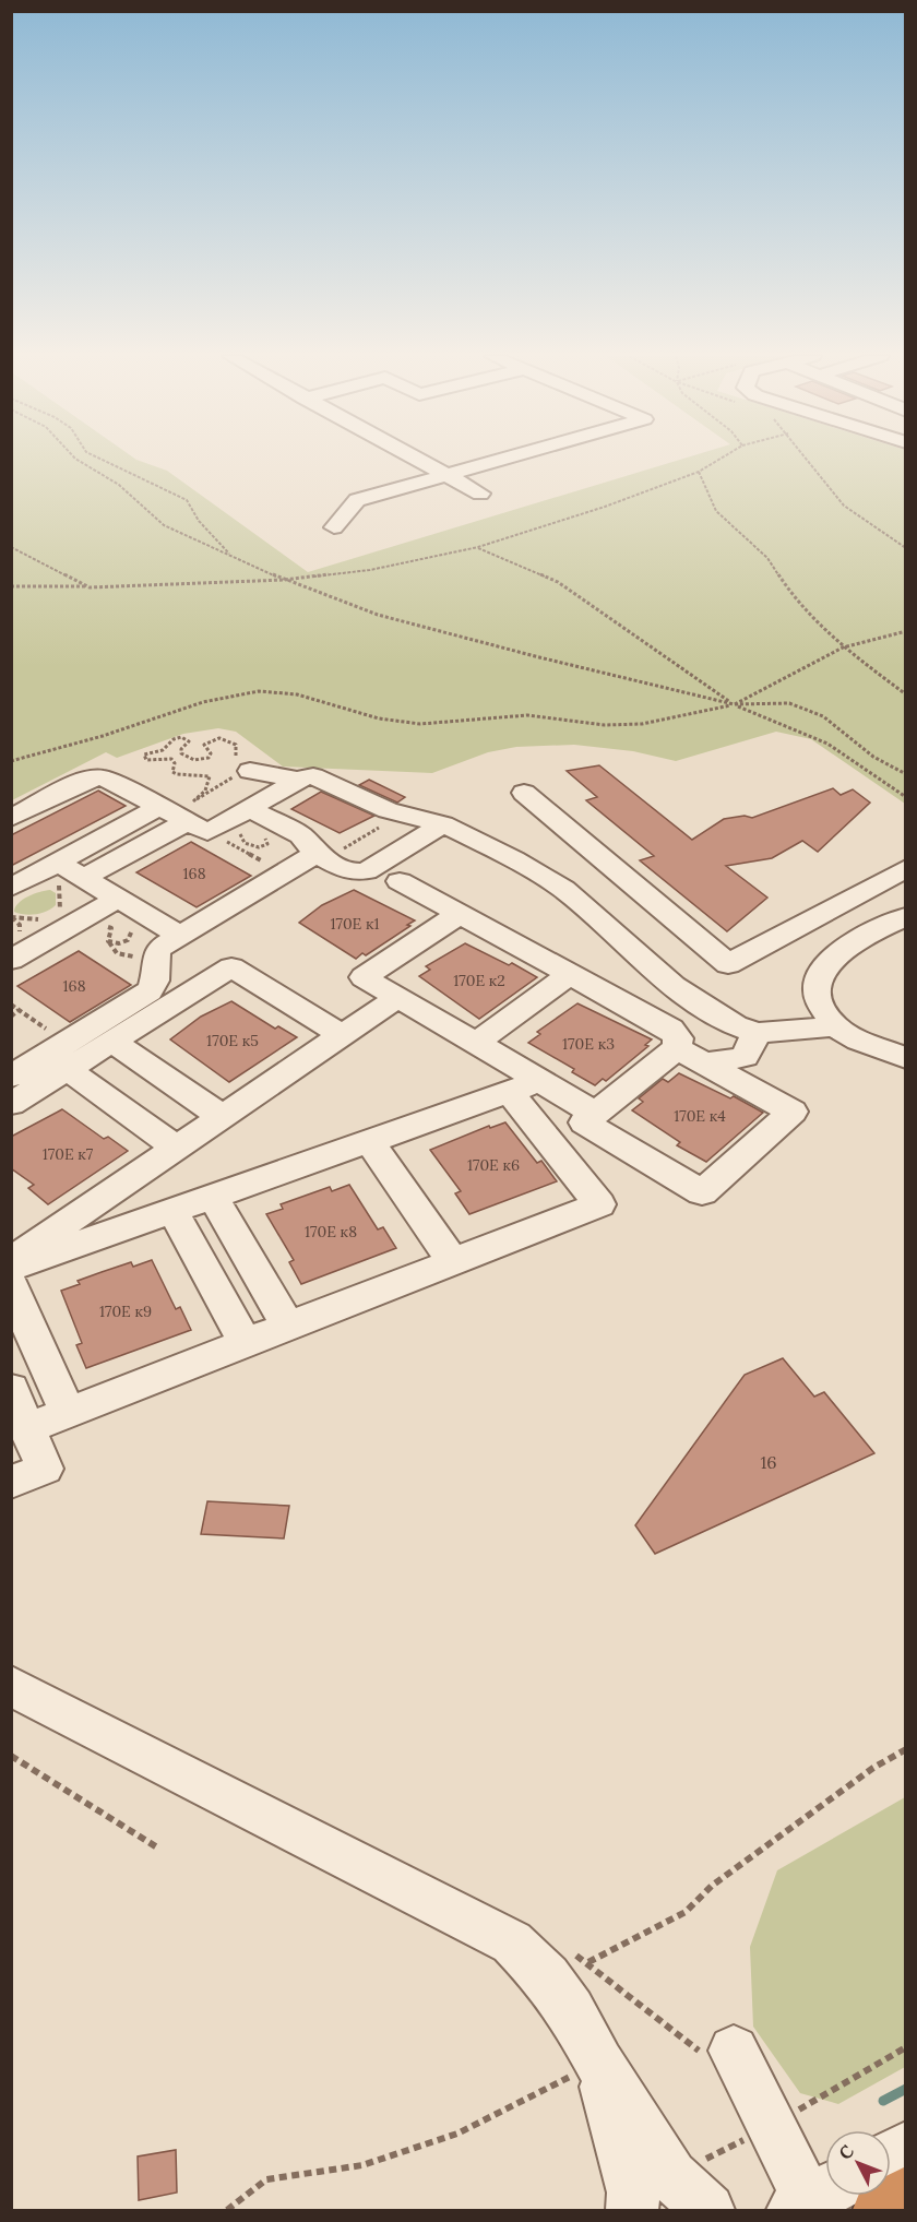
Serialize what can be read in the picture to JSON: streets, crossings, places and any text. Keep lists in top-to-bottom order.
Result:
{
  "house_numbers": [
    "168",
    "170Е к1",
    "170Е к2",
    "168",
    "170Е к5",
    "170Е к3",
    "170Е к4",
    "170Е к7",
    "170Е к6",
    "170Е к8",
    "170Е к9",
    "16"
  ],
  "north": "top left"
}
